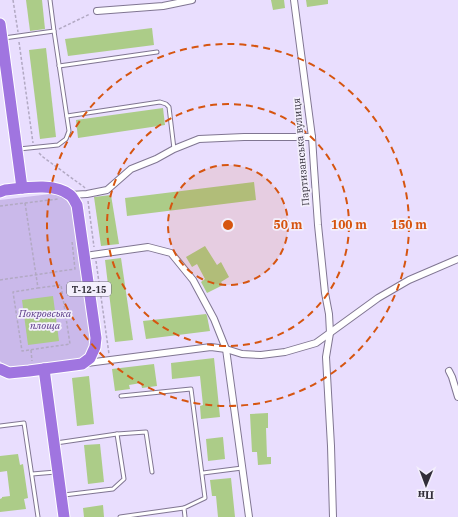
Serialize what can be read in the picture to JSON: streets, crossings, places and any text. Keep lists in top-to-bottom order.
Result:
{
  "streets": {
    "highway": ["Т-12-15"],
    "street": ["Партизанська вулиця"]
  },
  "parks": ["Покровська площа"],
  "north": "bottom",
  "rings": ["50 m", "100 m", "150 m"]
}
